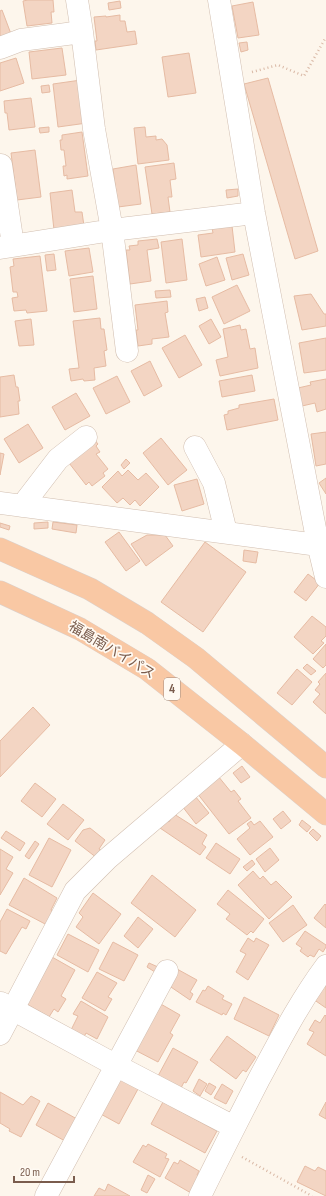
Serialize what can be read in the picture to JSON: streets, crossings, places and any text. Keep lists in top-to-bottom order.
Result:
{
  "streets": {
    "highway": ["福島南バイパス", "4"]
  },
  "scale_bar": "20 m"
}
